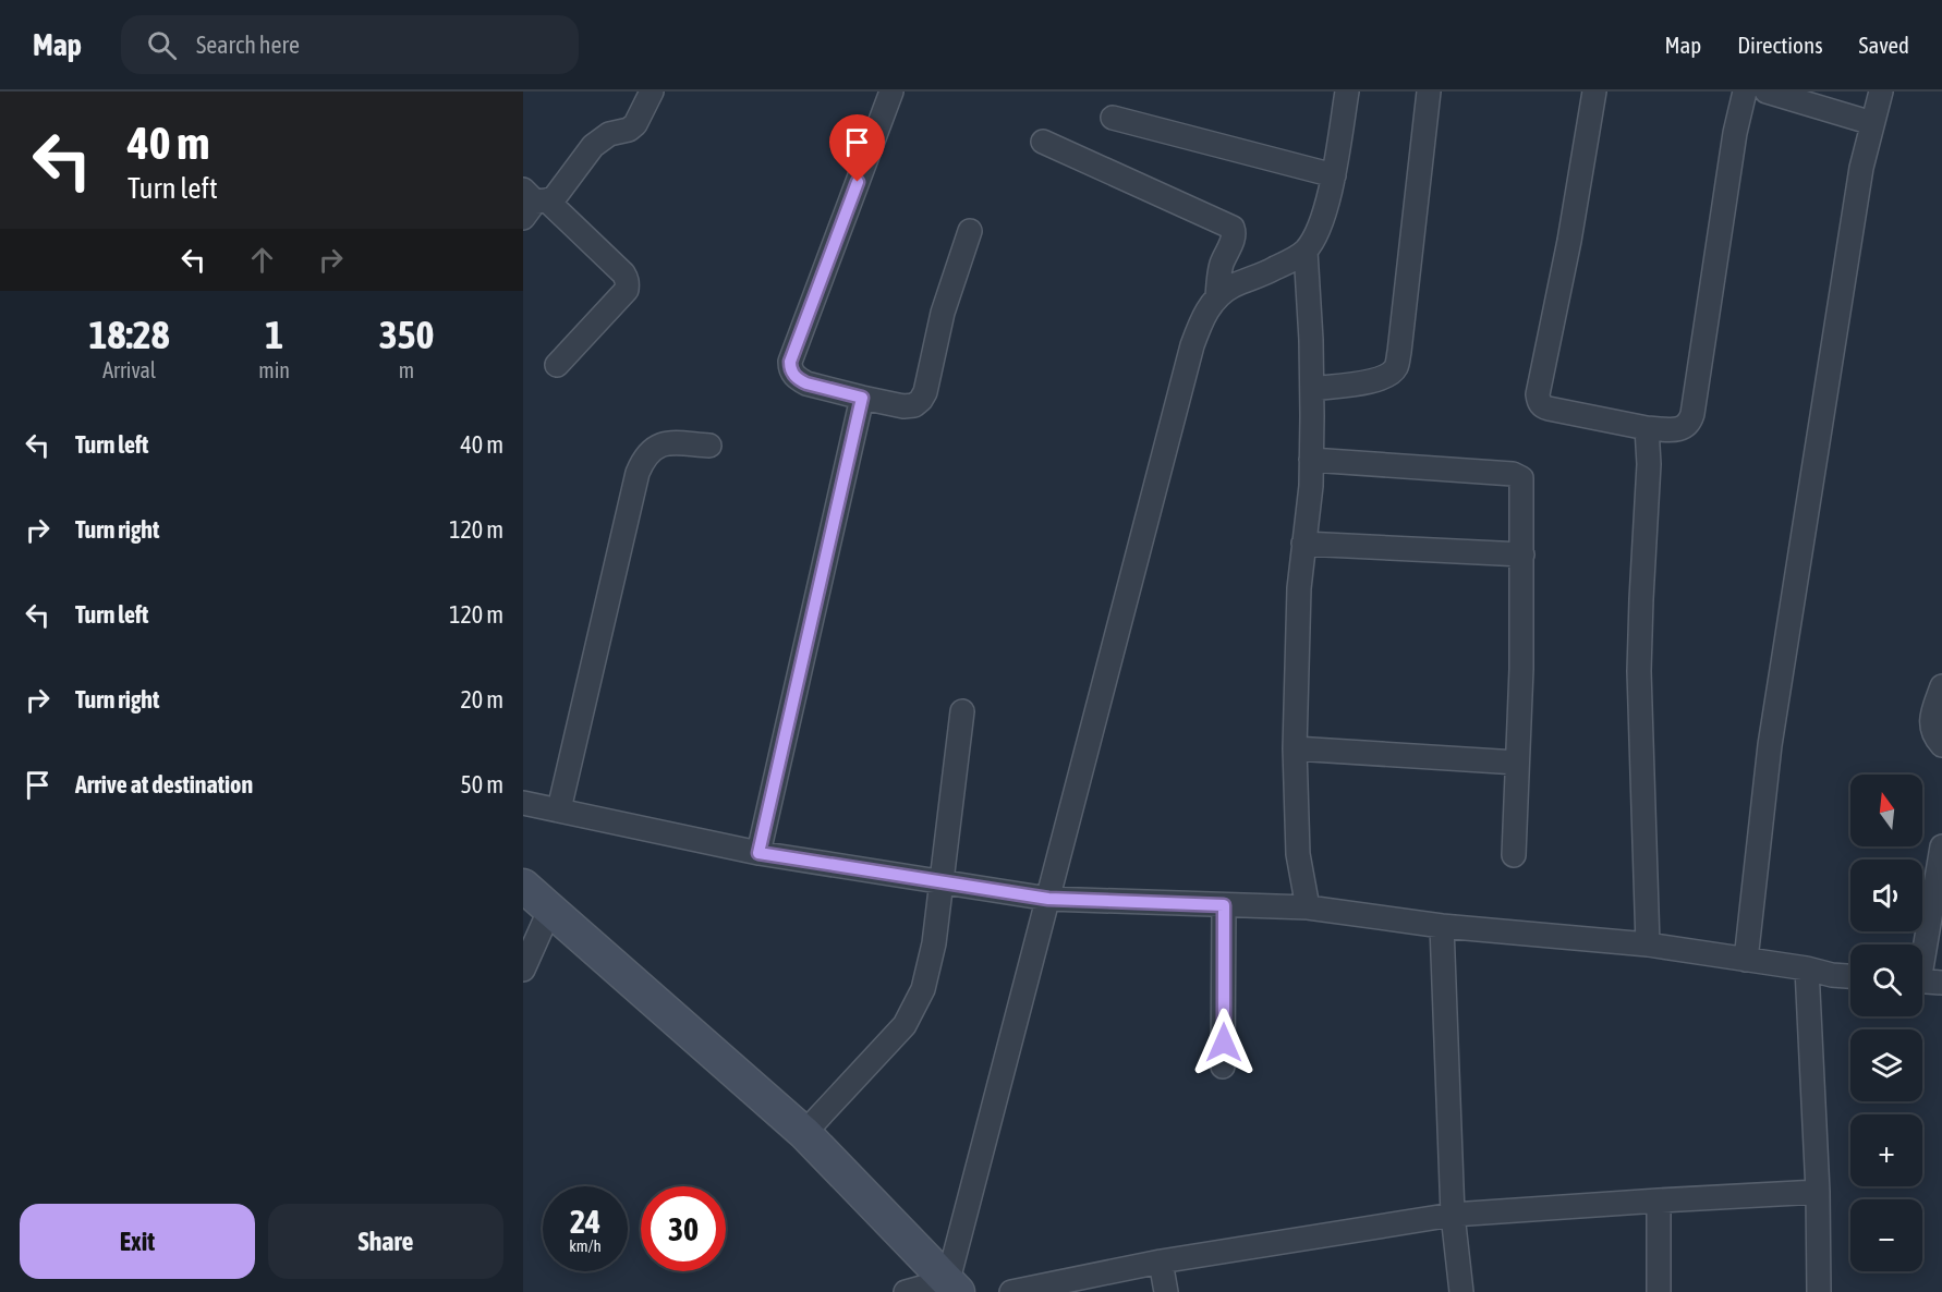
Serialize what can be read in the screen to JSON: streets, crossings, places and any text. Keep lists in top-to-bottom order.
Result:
{
  "north": "top",
  "page": {
    "header": "Map",
    "search": "Search here",
    "nav": ["Map", "Directions", "Saved"],
    "turn": ["40 m", "Turn left"],
    "eta": [
      "18:28",
      "Arrival",
      "1",
      "min",
      "350",
      "m"
    ],
    "list": [
      {
        "name": "Turn left",
        "value": "40 m"
      },
      {
        "name": "Turn right",
        "value": "120 m"
      },
      {
        "name": "Turn left",
        "value": "120 m"
      },
      {
        "name": "Turn right",
        "value": "20 m"
      },
      {
        "name": "Arrive at destination",
        "value": "50 m"
      }
    ],
    "map_buttons": ["+", "−"],
    "speed": "24 km/h",
    "limit": "30",
    "buttons": ["Exit", "Share"]
  }
}
